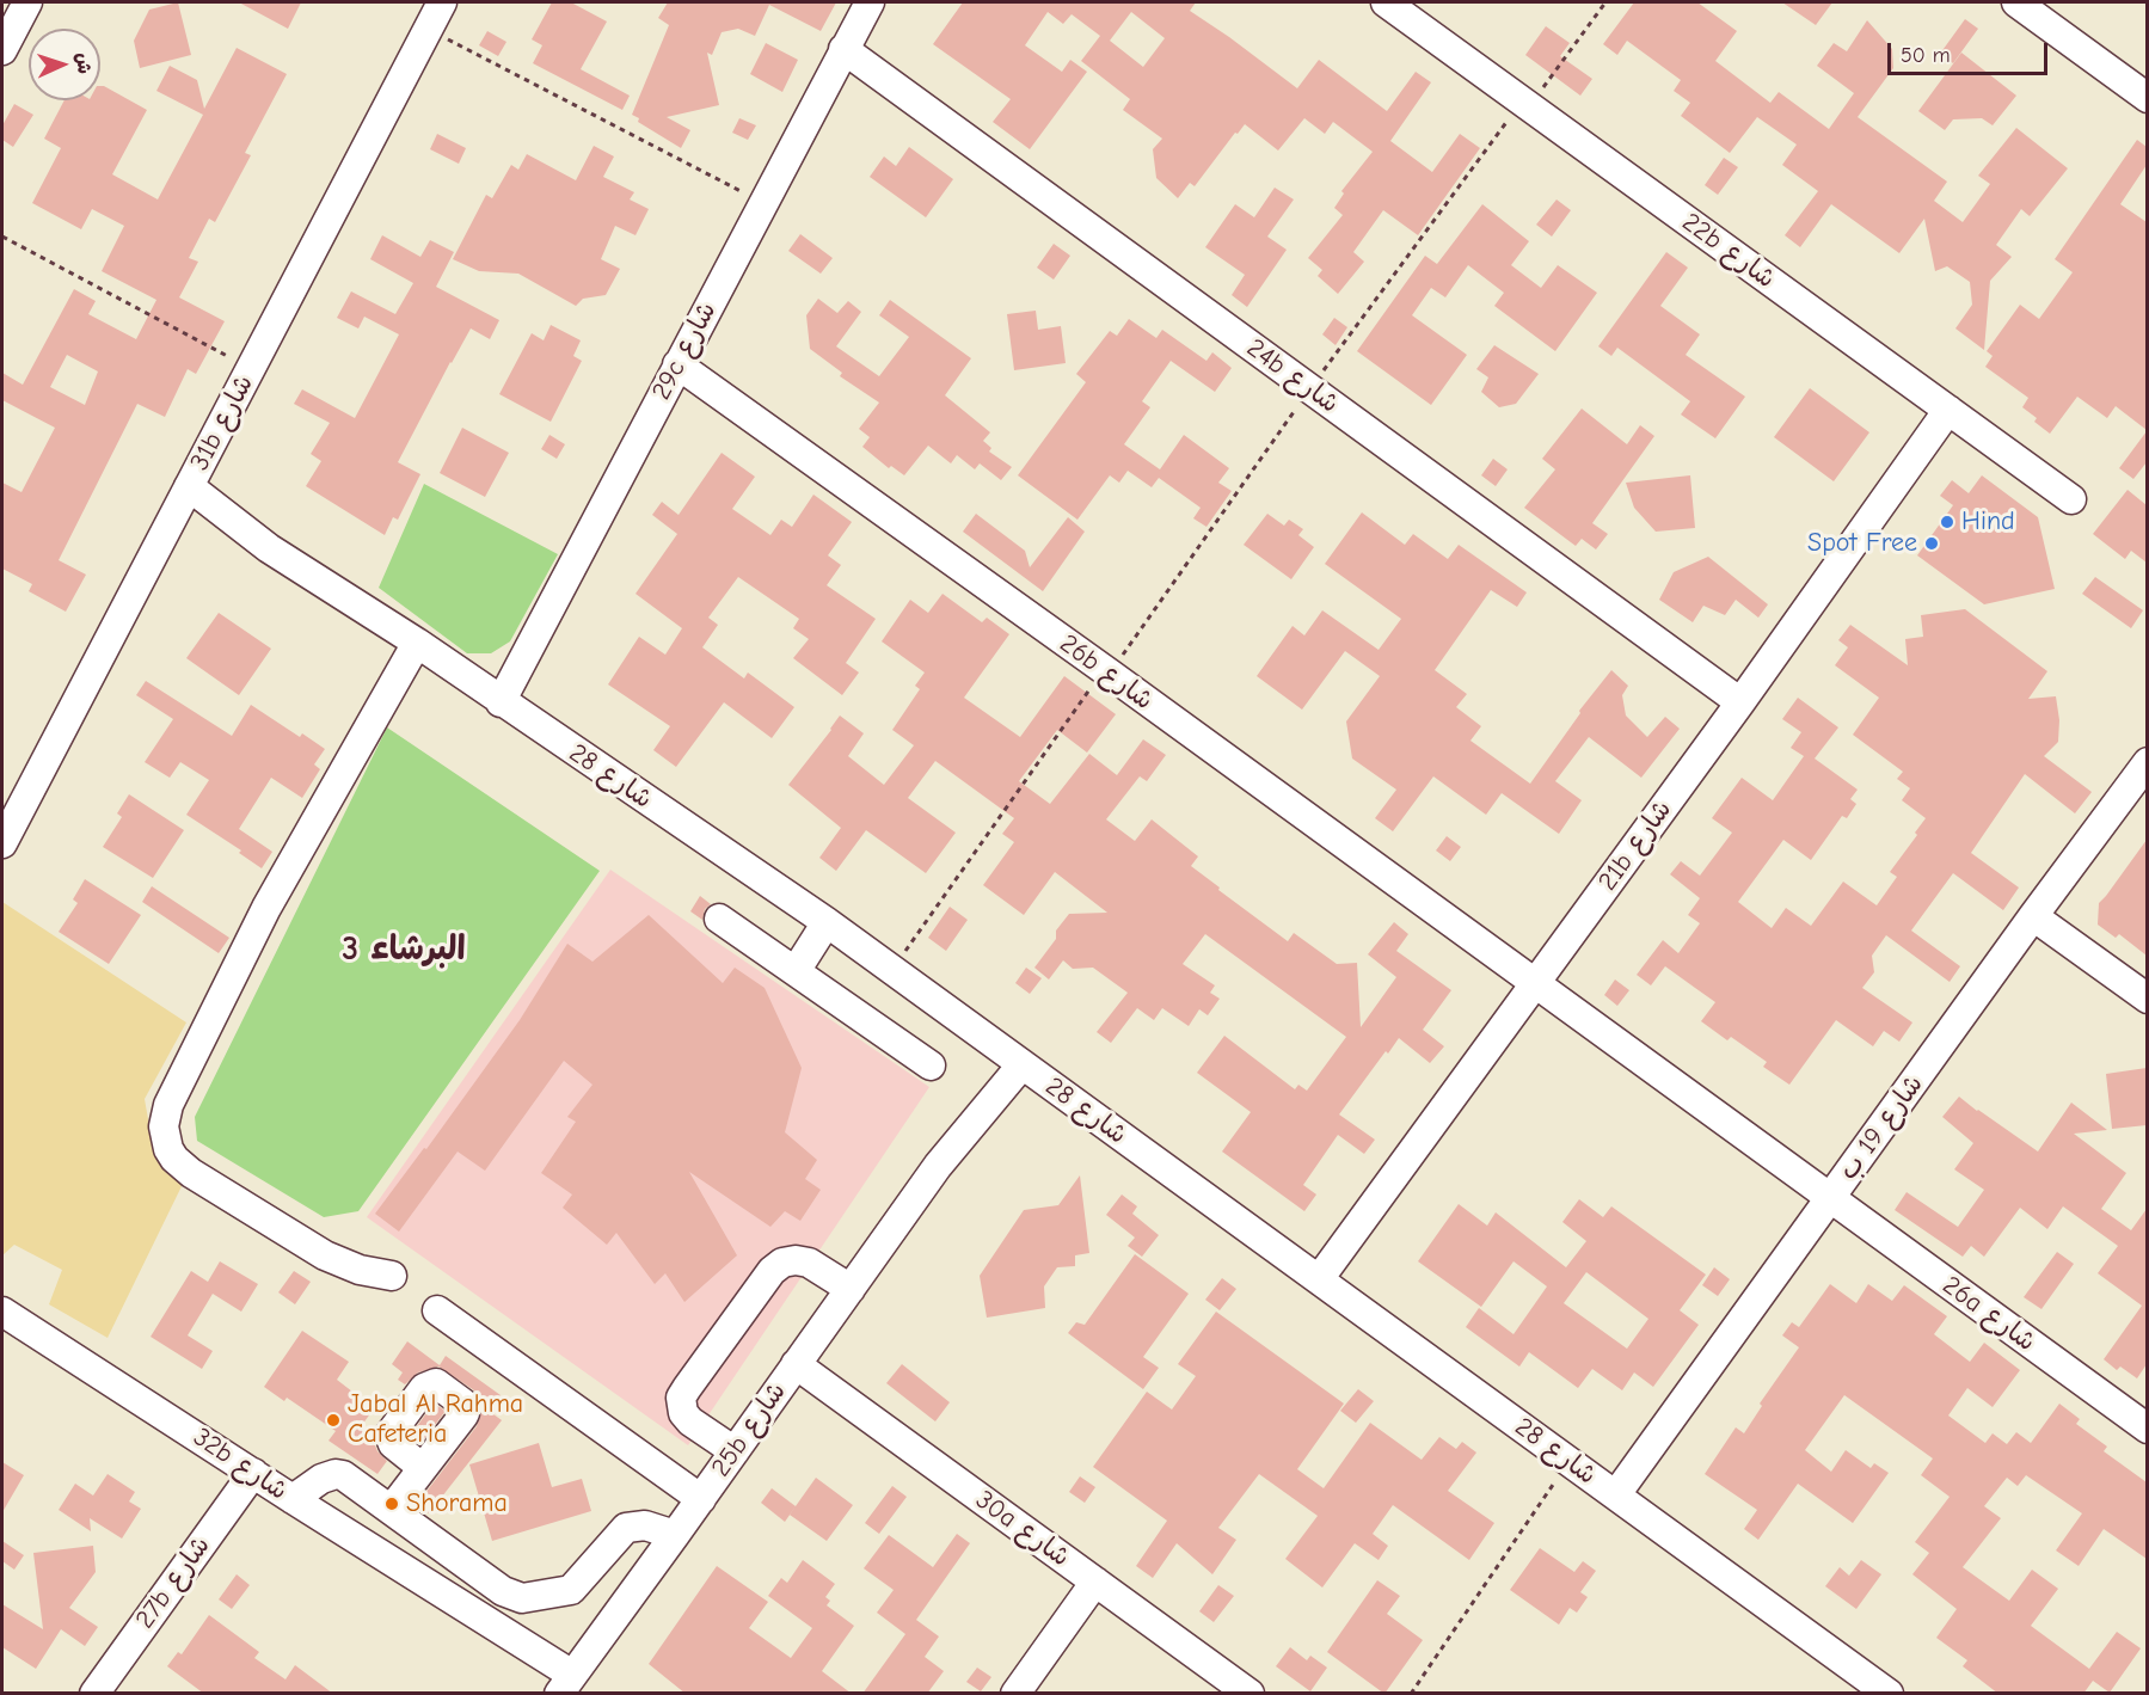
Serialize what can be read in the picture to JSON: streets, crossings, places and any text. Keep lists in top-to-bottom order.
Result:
{
  "streets": {
    "street": [
      "22b شارع",
      "29c شارع",
      "24b شارع",
      "31b شارع",
      "26b شارع",
      "شارع 28",
      "21b شارع",
      "شارع 19 ب",
      "26a شارع",
      "25b شارع",
      "32b شارع",
      "30a شارع",
      "27b شارع"
    ]
  },
  "crossings": [
    ["22b شارع", "21b شارع"],
    ["29c شارع", "24b شارع"],
    ["29c شارع", "26b شارع"],
    ["29c شارع", "شارع 28"],
    ["24b شارع", "21b شارع"],
    ["31b شارع", "شارع 28"],
    ["26b شارع", "21b شارع"],
    ["26b شارع", "شارع 19 ب"],
    ["26b شارع", "26a شارع"],
    ["شارع 28", "21b شارع"],
    ["شارع 28", "شارع 19 ب"],
    ["شارع 28", "25b شارع"],
    ["شارع 19 ب", "26a شارع"],
    ["25b شارع", "32b شارع"],
    ["25b شارع", "30a شارع"],
    ["32b شارع", "27b شارع"]
  ],
  "districts": ["البرشاء 3"],
  "places": [
    "Hind",
    "Spot Free",
    "Jabal Al Rahma Cafeteria",
    "Shorama"
  ],
  "scale_bar": "50 m",
  "north": "right"
}
